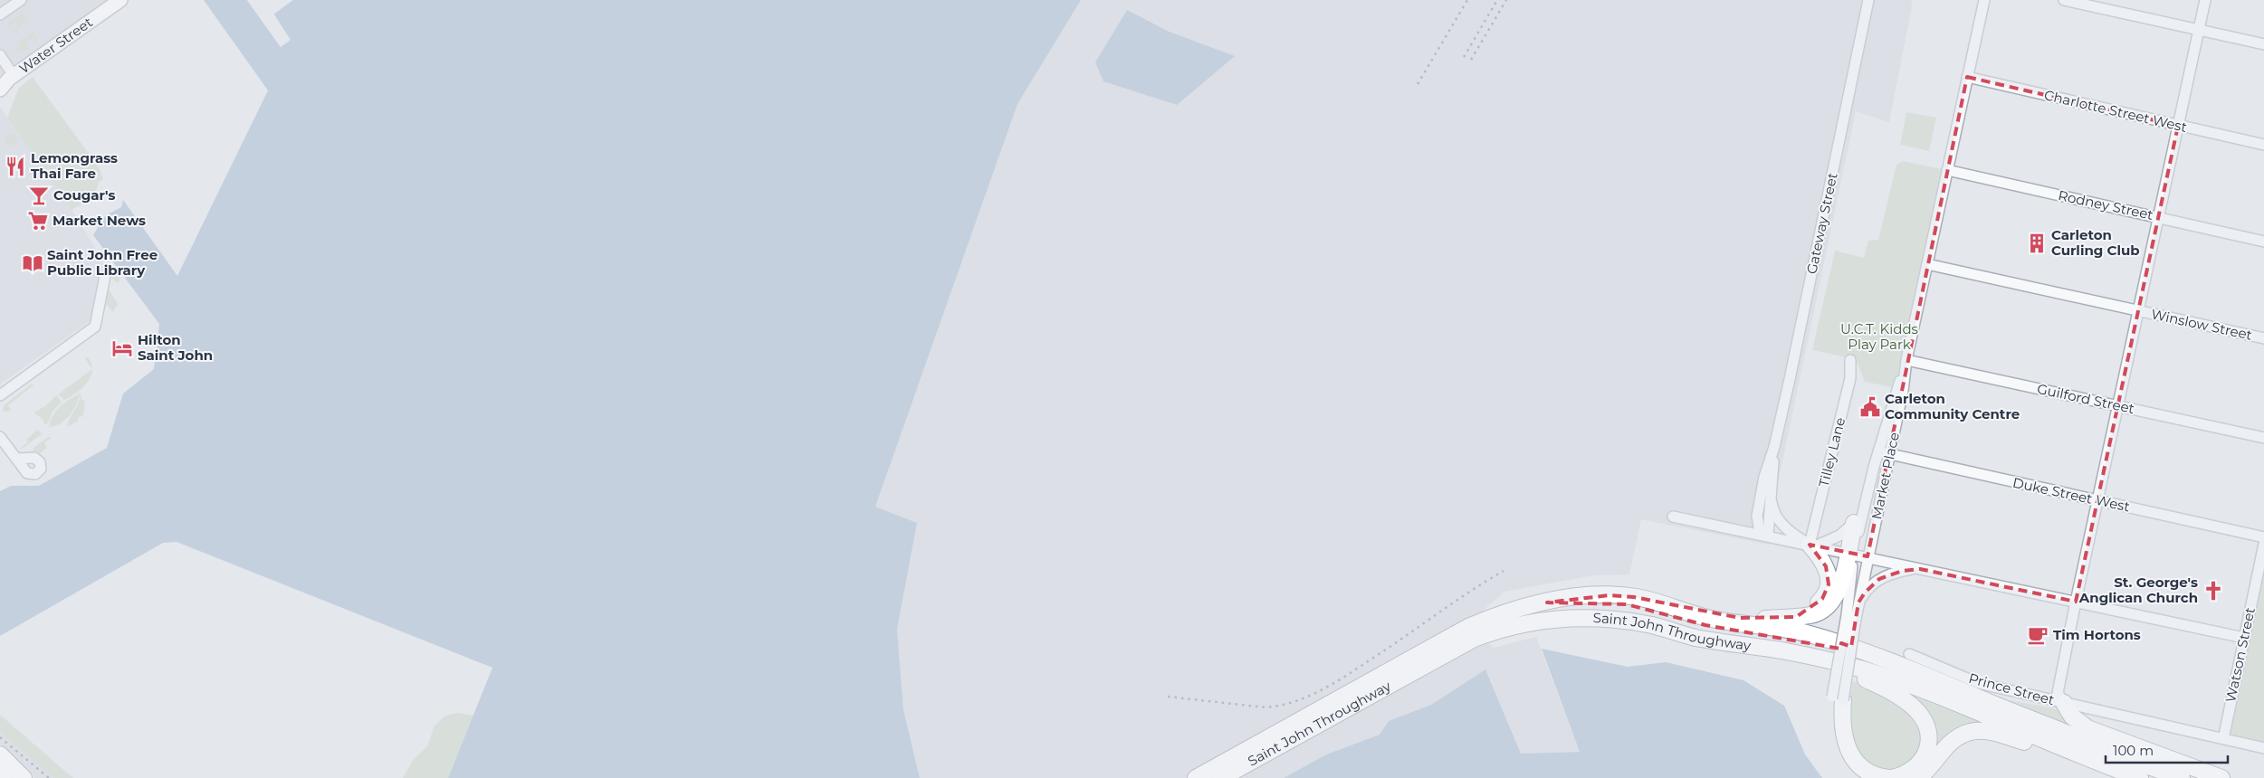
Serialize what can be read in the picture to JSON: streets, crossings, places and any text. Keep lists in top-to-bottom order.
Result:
{
  "streets": {
    "highway": ["Saint John Throughway"],
    "main road": ["Water Street"],
    "street": [
      "Charlotte Street West",
      "Rodney Street",
      "Gateway Street",
      "Winslow Street",
      "Guilford Street",
      "Tilley Lane",
      "Market Place",
      "Duke Street West",
      "Watson Street",
      "Prince Street"
    ]
  },
  "crossings": [
    ["Guilford Street", "Market Place"],
    ["Market Place", "Duke Street West"],
    ["Watson Street", "Prince Street"]
  ],
  "parks": ["U.C.T. Kidds Play Park"],
  "places": {
    "restaurant": ["Lemongrass Thai Fare"],
    "bar": ["Cougar's"],
    "supermarket": ["Market News"],
    "building": ["Carleton Curling Club"],
    "library": ["Saint John Free Public Library"],
    "hotel": ["Hilton Saint John"],
    "public building": ["Carleton Community Centre"],
    "church": ["St. George's Anglican Church"],
    "cafe": ["Tim Hortons"]
  },
  "scale_bar": "100 m"
}
